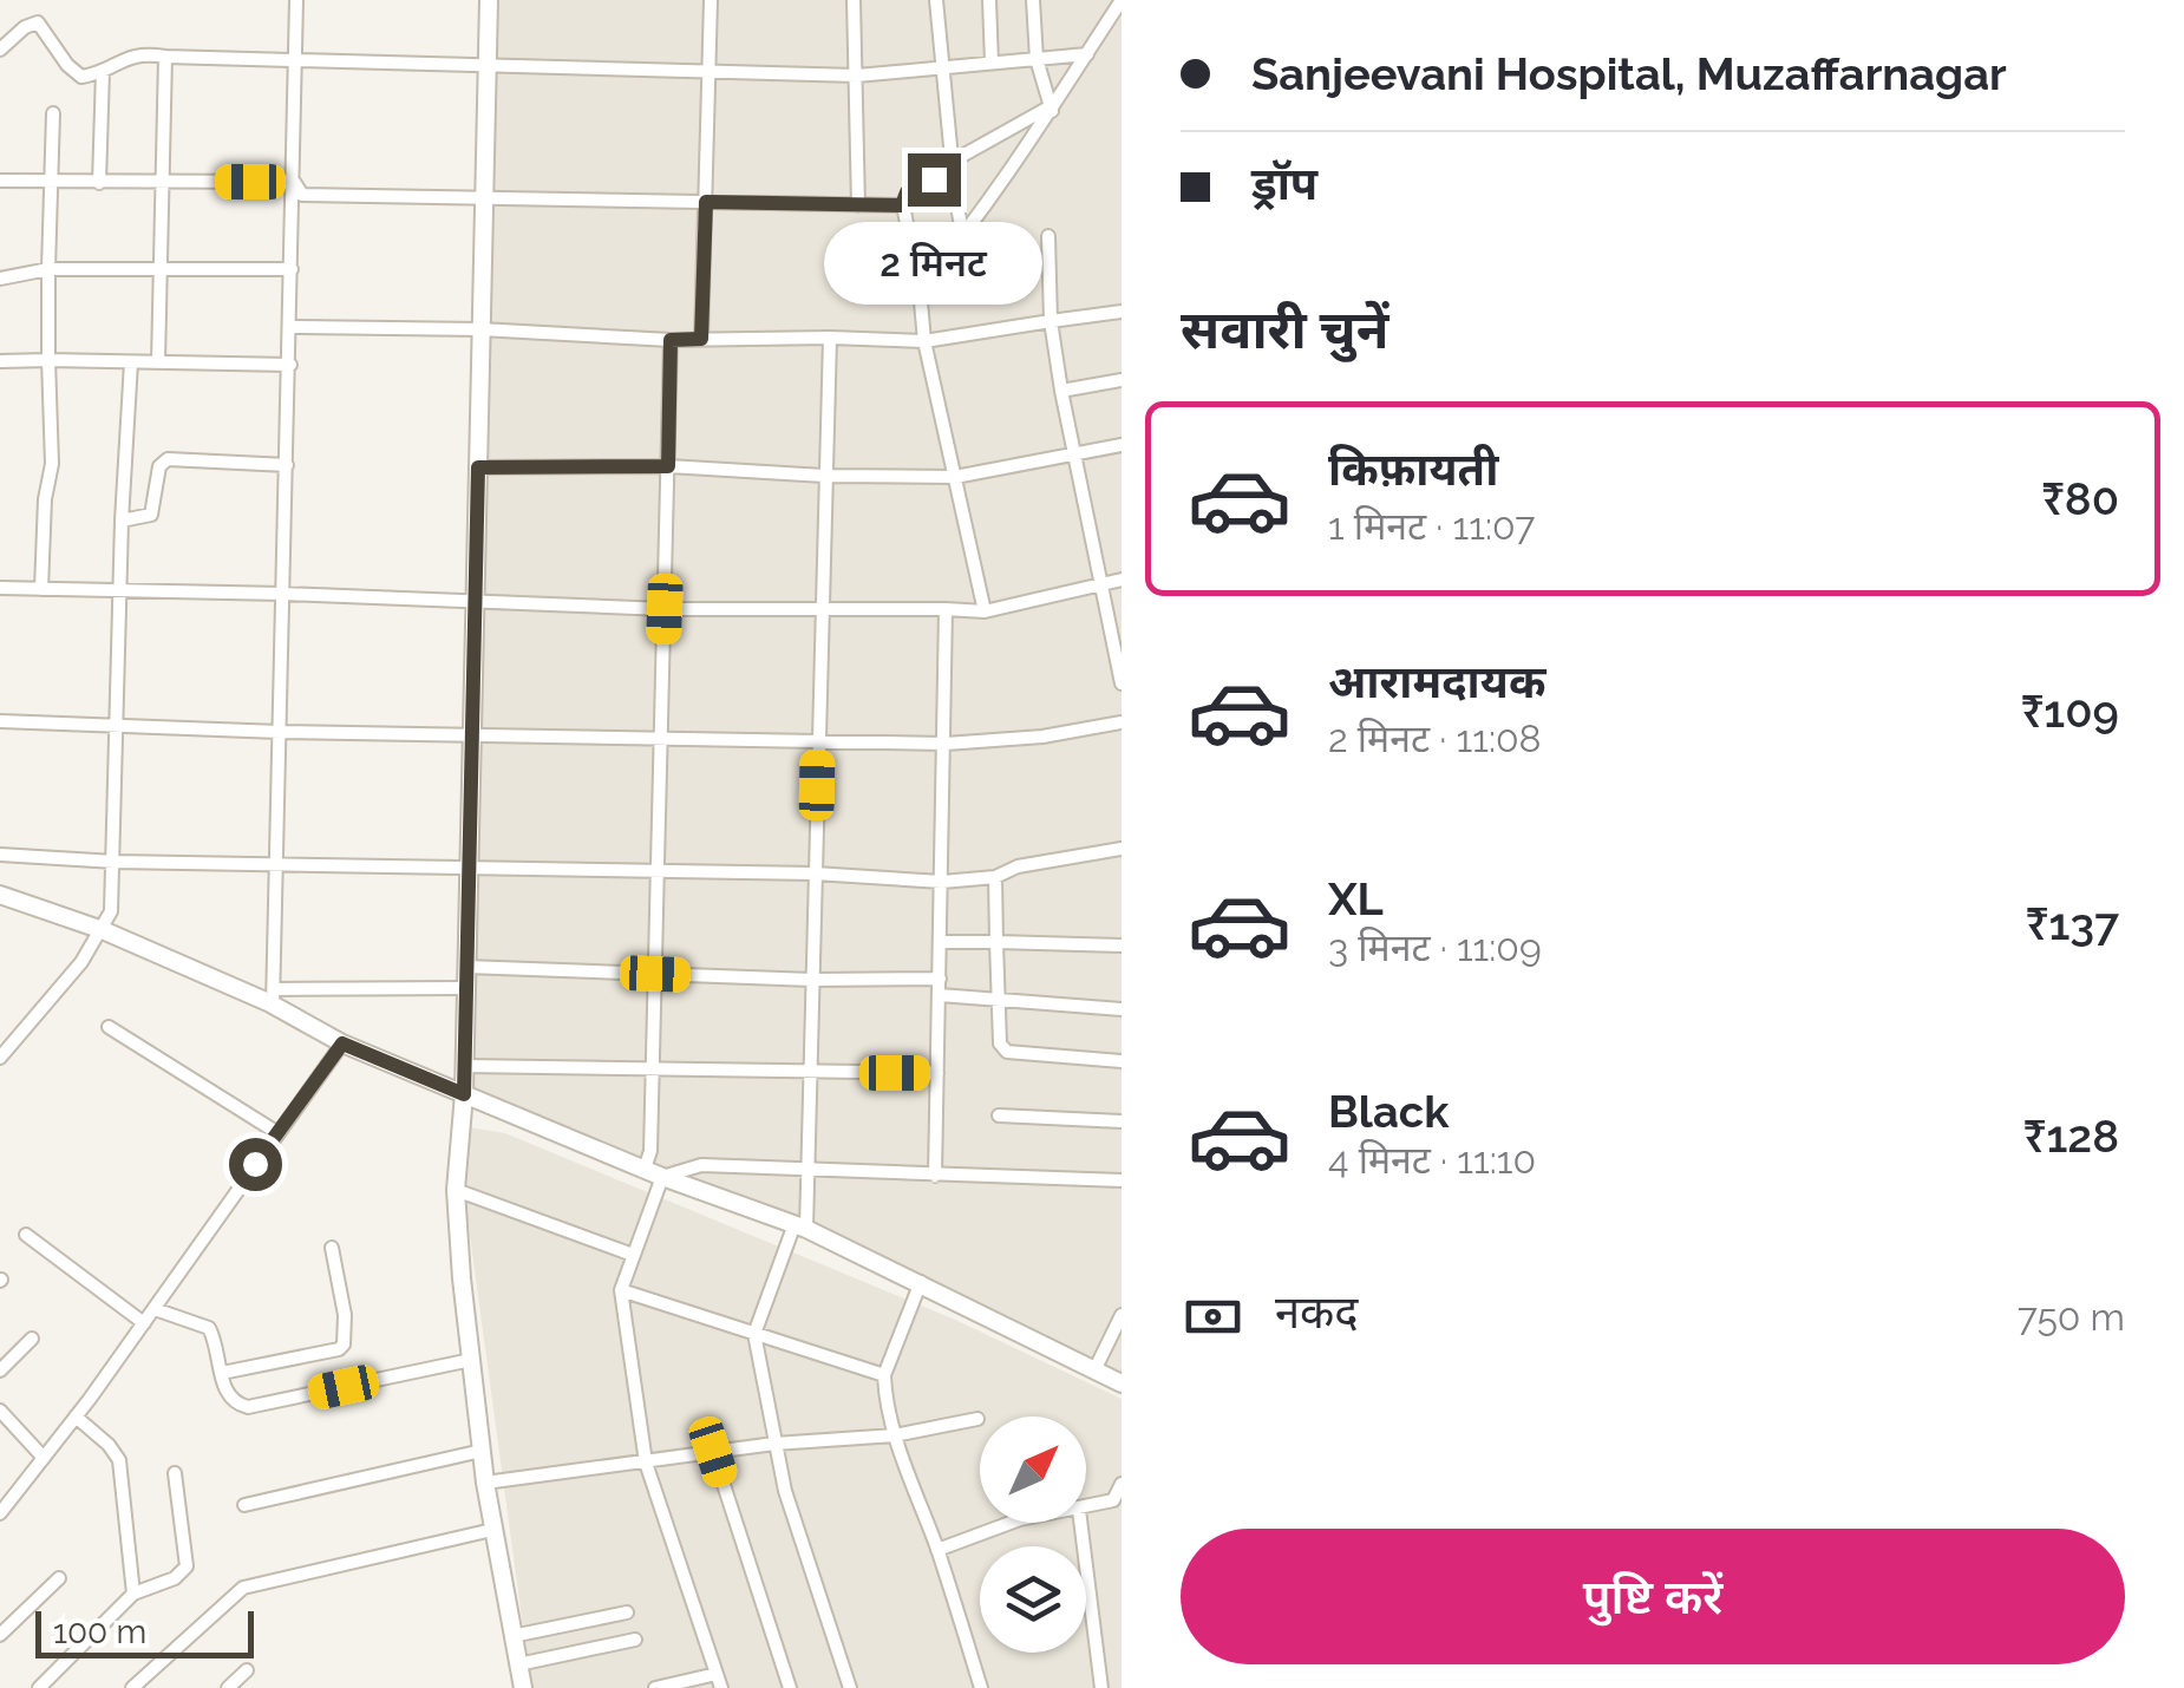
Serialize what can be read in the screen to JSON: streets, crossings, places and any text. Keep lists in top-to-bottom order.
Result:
{
  "scale_bar": "100 m",
  "north": "top right",
  "page": {
    "banner": ["Sanjeevani Hospital, Muzaffarnagar", "ड्रॉप"],
    "bubble": "2 मिनट",
    "heading": "सवारी चुनें",
    "list": [
      {
        "name": "किफ़ायती",
        "note": "1 मिनट · 11:07",
        "value": "₹80"
      },
      {
        "name": "आरामदायक",
        "note": "2 मिनट · 11:08",
        "value": "₹109"
      },
      {
        "name": "XL",
        "note": "3 मिनट · 11:09",
        "value": "₹137"
      },
      {
        "name": "Black",
        "note": "4 मिनट · 11:10",
        "value": "₹128"
      }
    ],
    "pay": ["नकद", "750 m"],
    "buttons": "पुष्टि करें",
    "scale": "100 m"
  }
}
